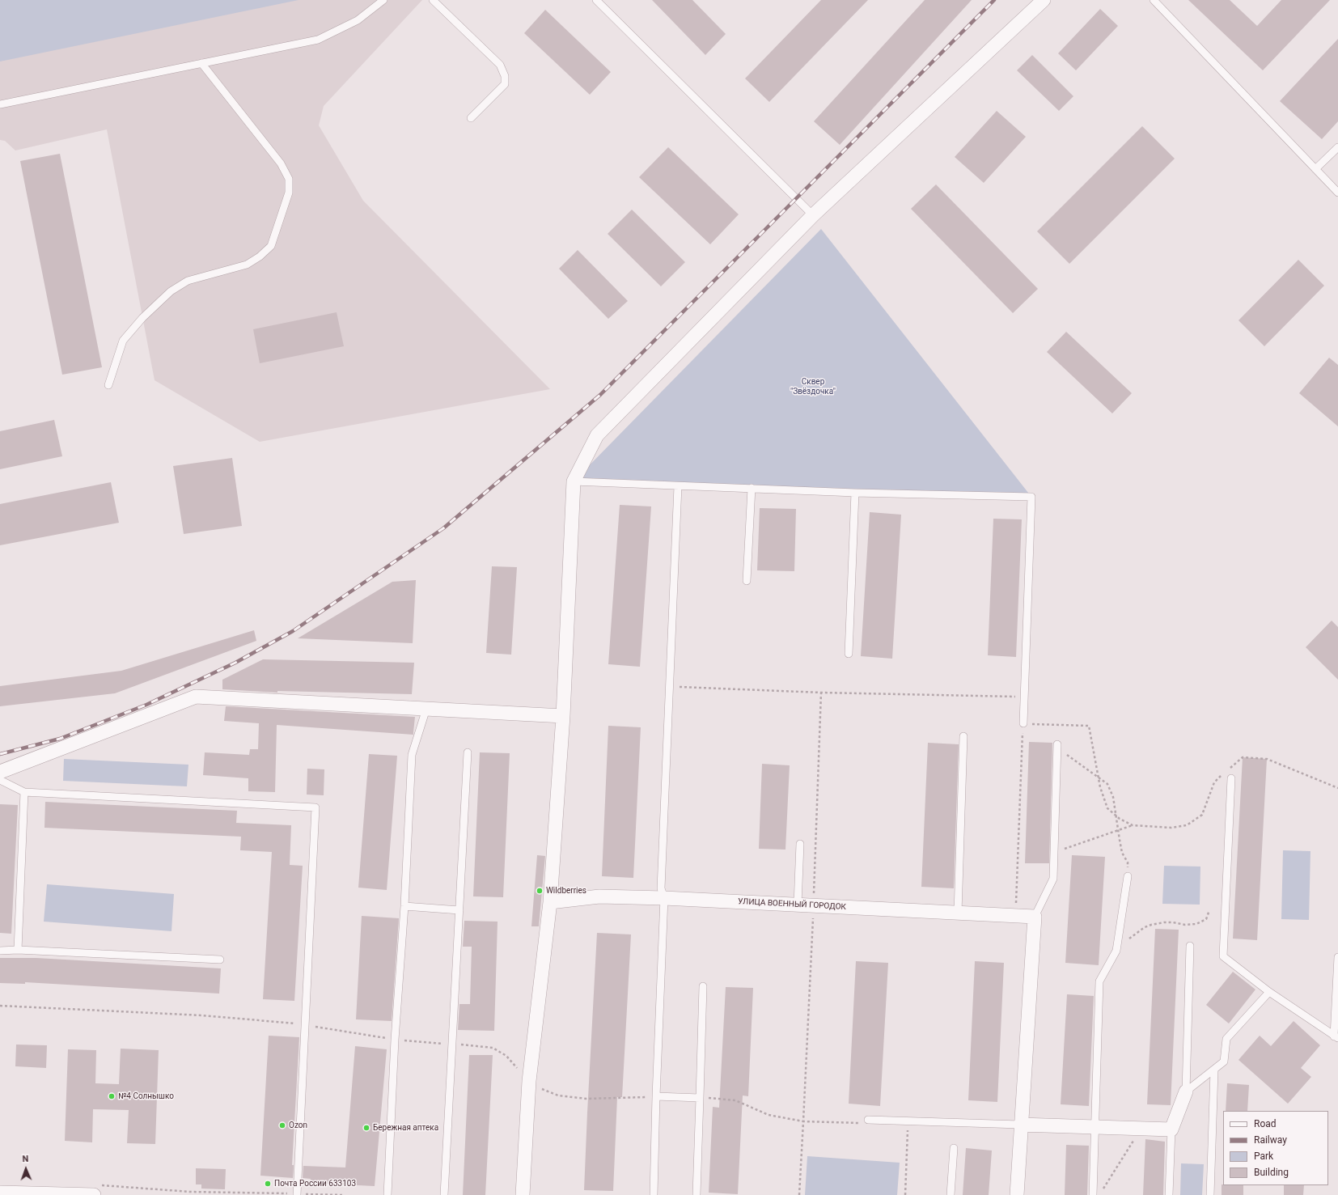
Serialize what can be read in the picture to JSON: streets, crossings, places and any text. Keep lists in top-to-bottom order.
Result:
{
  "streets": {
    "street": ["УЛИЦА ВОЕННЫЙ ГОРОДОК"]
  },
  "parks": ["Сквер \"Звёздочка\""],
  "places": [
    "Wildberries",
    "№4 Солнышко",
    "Ozon",
    "Бережная аптека",
    "Почта России 633103"
  ],
  "legend": [
    "Road",
    "Railway",
    "Park",
    "Building"
  ],
  "north": "top"
}
